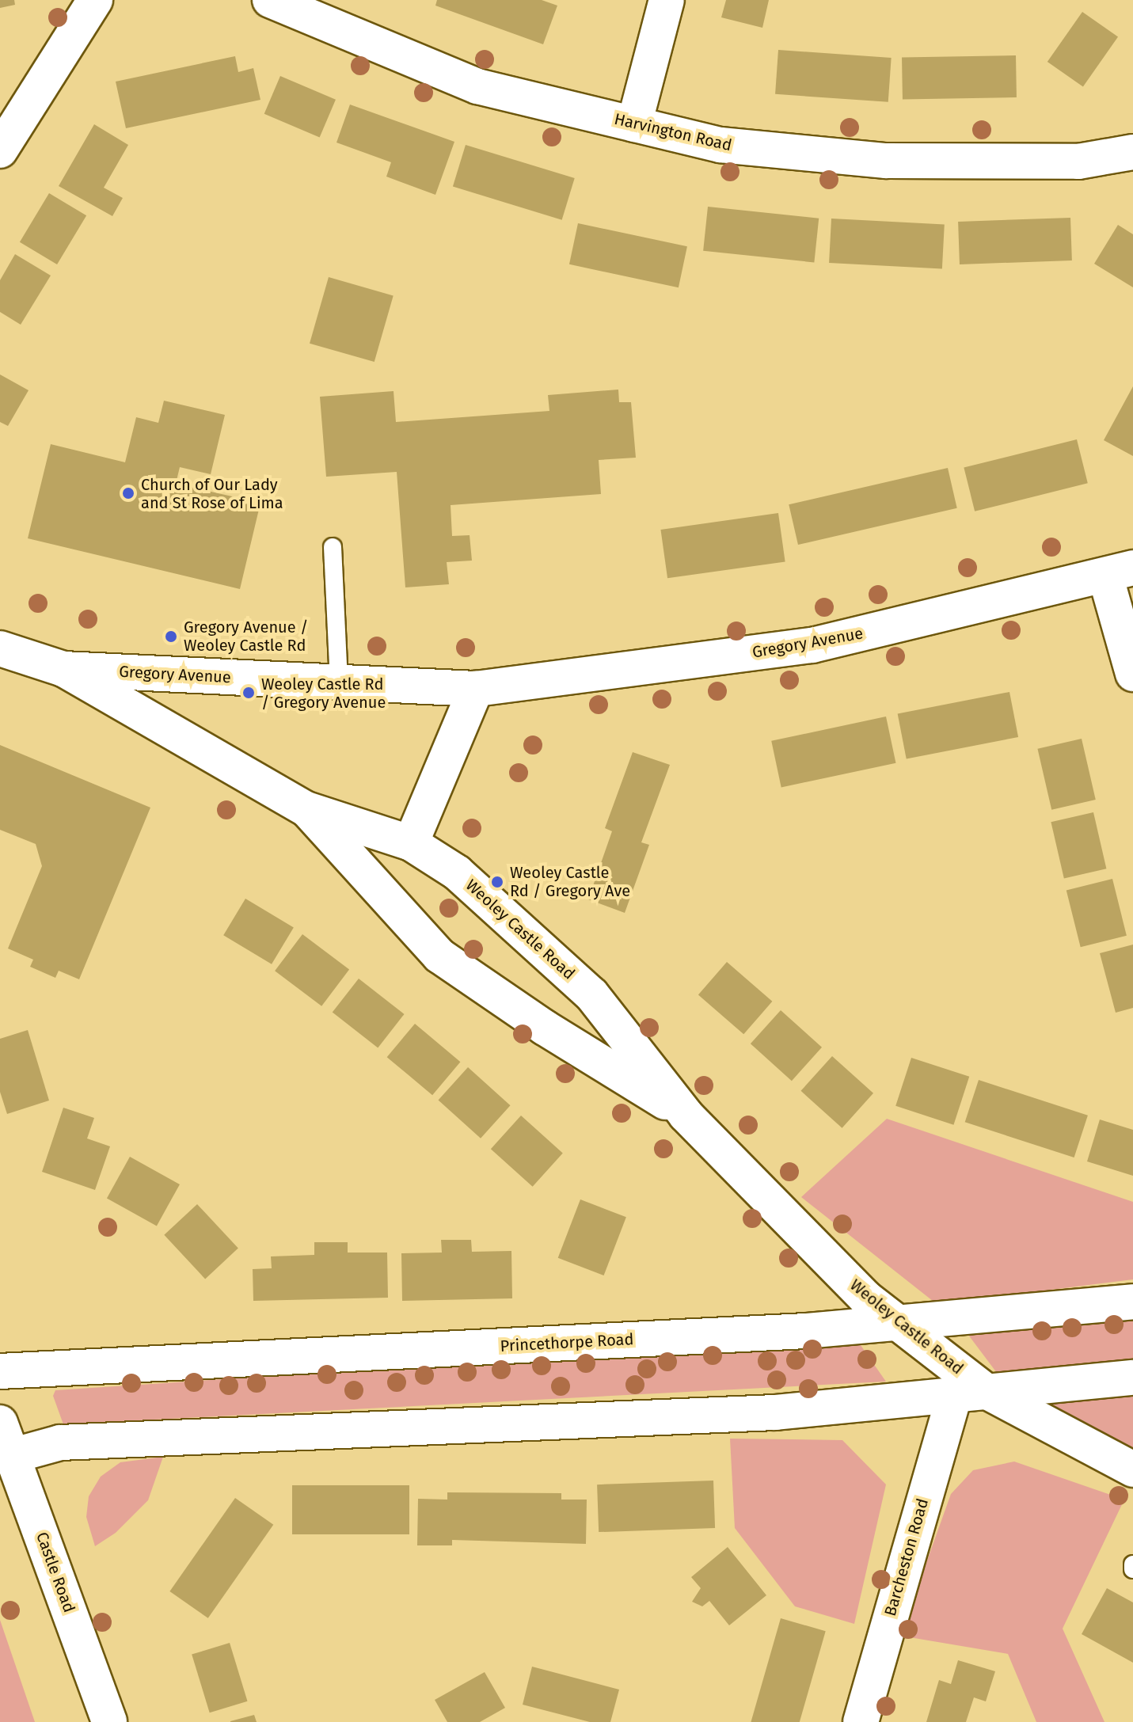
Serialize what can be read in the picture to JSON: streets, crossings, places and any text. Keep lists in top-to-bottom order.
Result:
{
  "streets": {
    "street": [
      "Harvington Road",
      "Gregory Avenue",
      "Weoley Castle Road",
      "Princethorpe Road",
      "Barcheston Road",
      "Castle Road"
    ]
  },
  "crossings": [
    ["Gregory Avenue", "Weoley Castle Road"],
    ["Weoley Castle Road", "Princethorpe Road"],
    ["Weoley Castle Road", "Barcheston Road"]
  ],
  "places": [
    "Church of Our Lady and St Rose of Lima",
    "Gregory Avenue / Weoley Castle Rd",
    "Weoley Castle Rd / Gregory Avenue",
    "Weoley Castle Rd / Gregory Ave"
  ]
}
